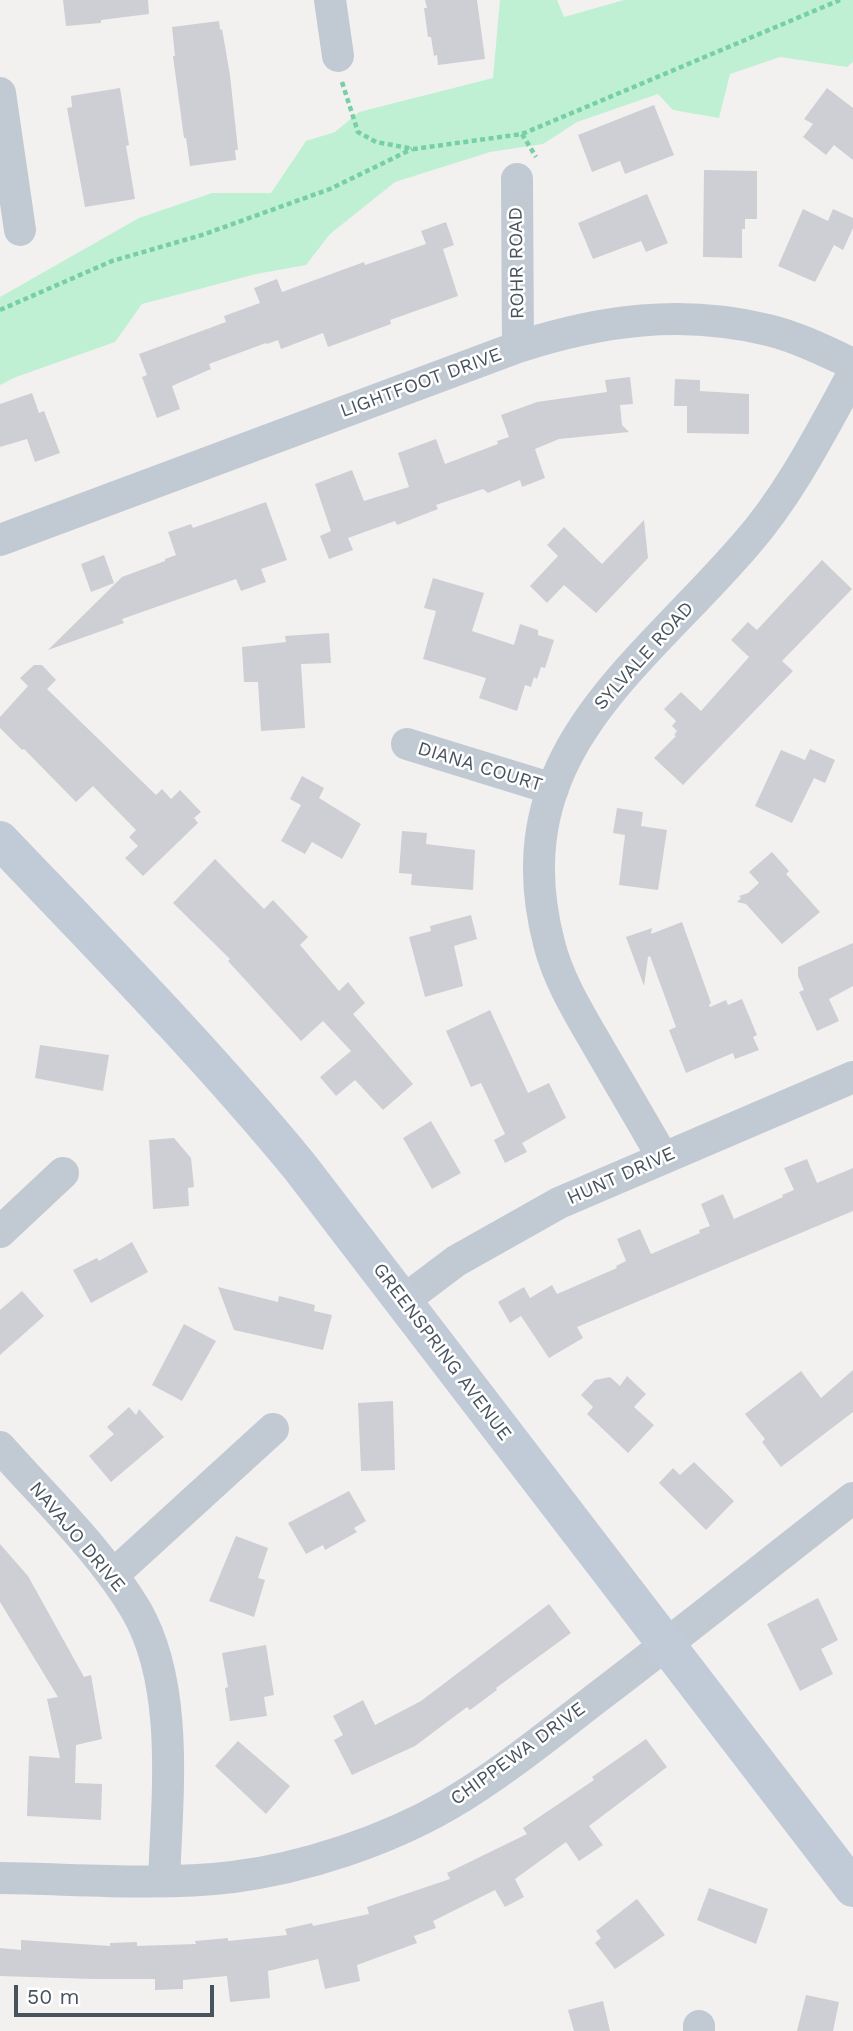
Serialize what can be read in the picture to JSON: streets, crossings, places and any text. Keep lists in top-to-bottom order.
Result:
{
  "streets": {
    "main road": ["GREENSPRING AVENUE"],
    "street": [
      "ROHR ROAD",
      "LIGHTFOOT DRIVE",
      "SYLVALE ROAD",
      "DIANA COURT",
      "HUNT DRIVE",
      "NAVAJO DRIVE",
      "CHIPPEWA DRIVE"
    ]
  },
  "crossings": [
    ["ROHR ROAD", "LIGHTFOOT DRIVE"],
    ["SYLVALE ROAD", "DIANA COURT"],
    ["SYLVALE ROAD", "HUNT DRIVE"],
    ["HUNT DRIVE", "GREENSPRING AVENUE"],
    ["GREENSPRING AVENUE", "CHIPPEWA DRIVE"],
    ["NAVAJO DRIVE", "CHIPPEWA DRIVE"]
  ],
  "scale_bar": "50 m"
}
